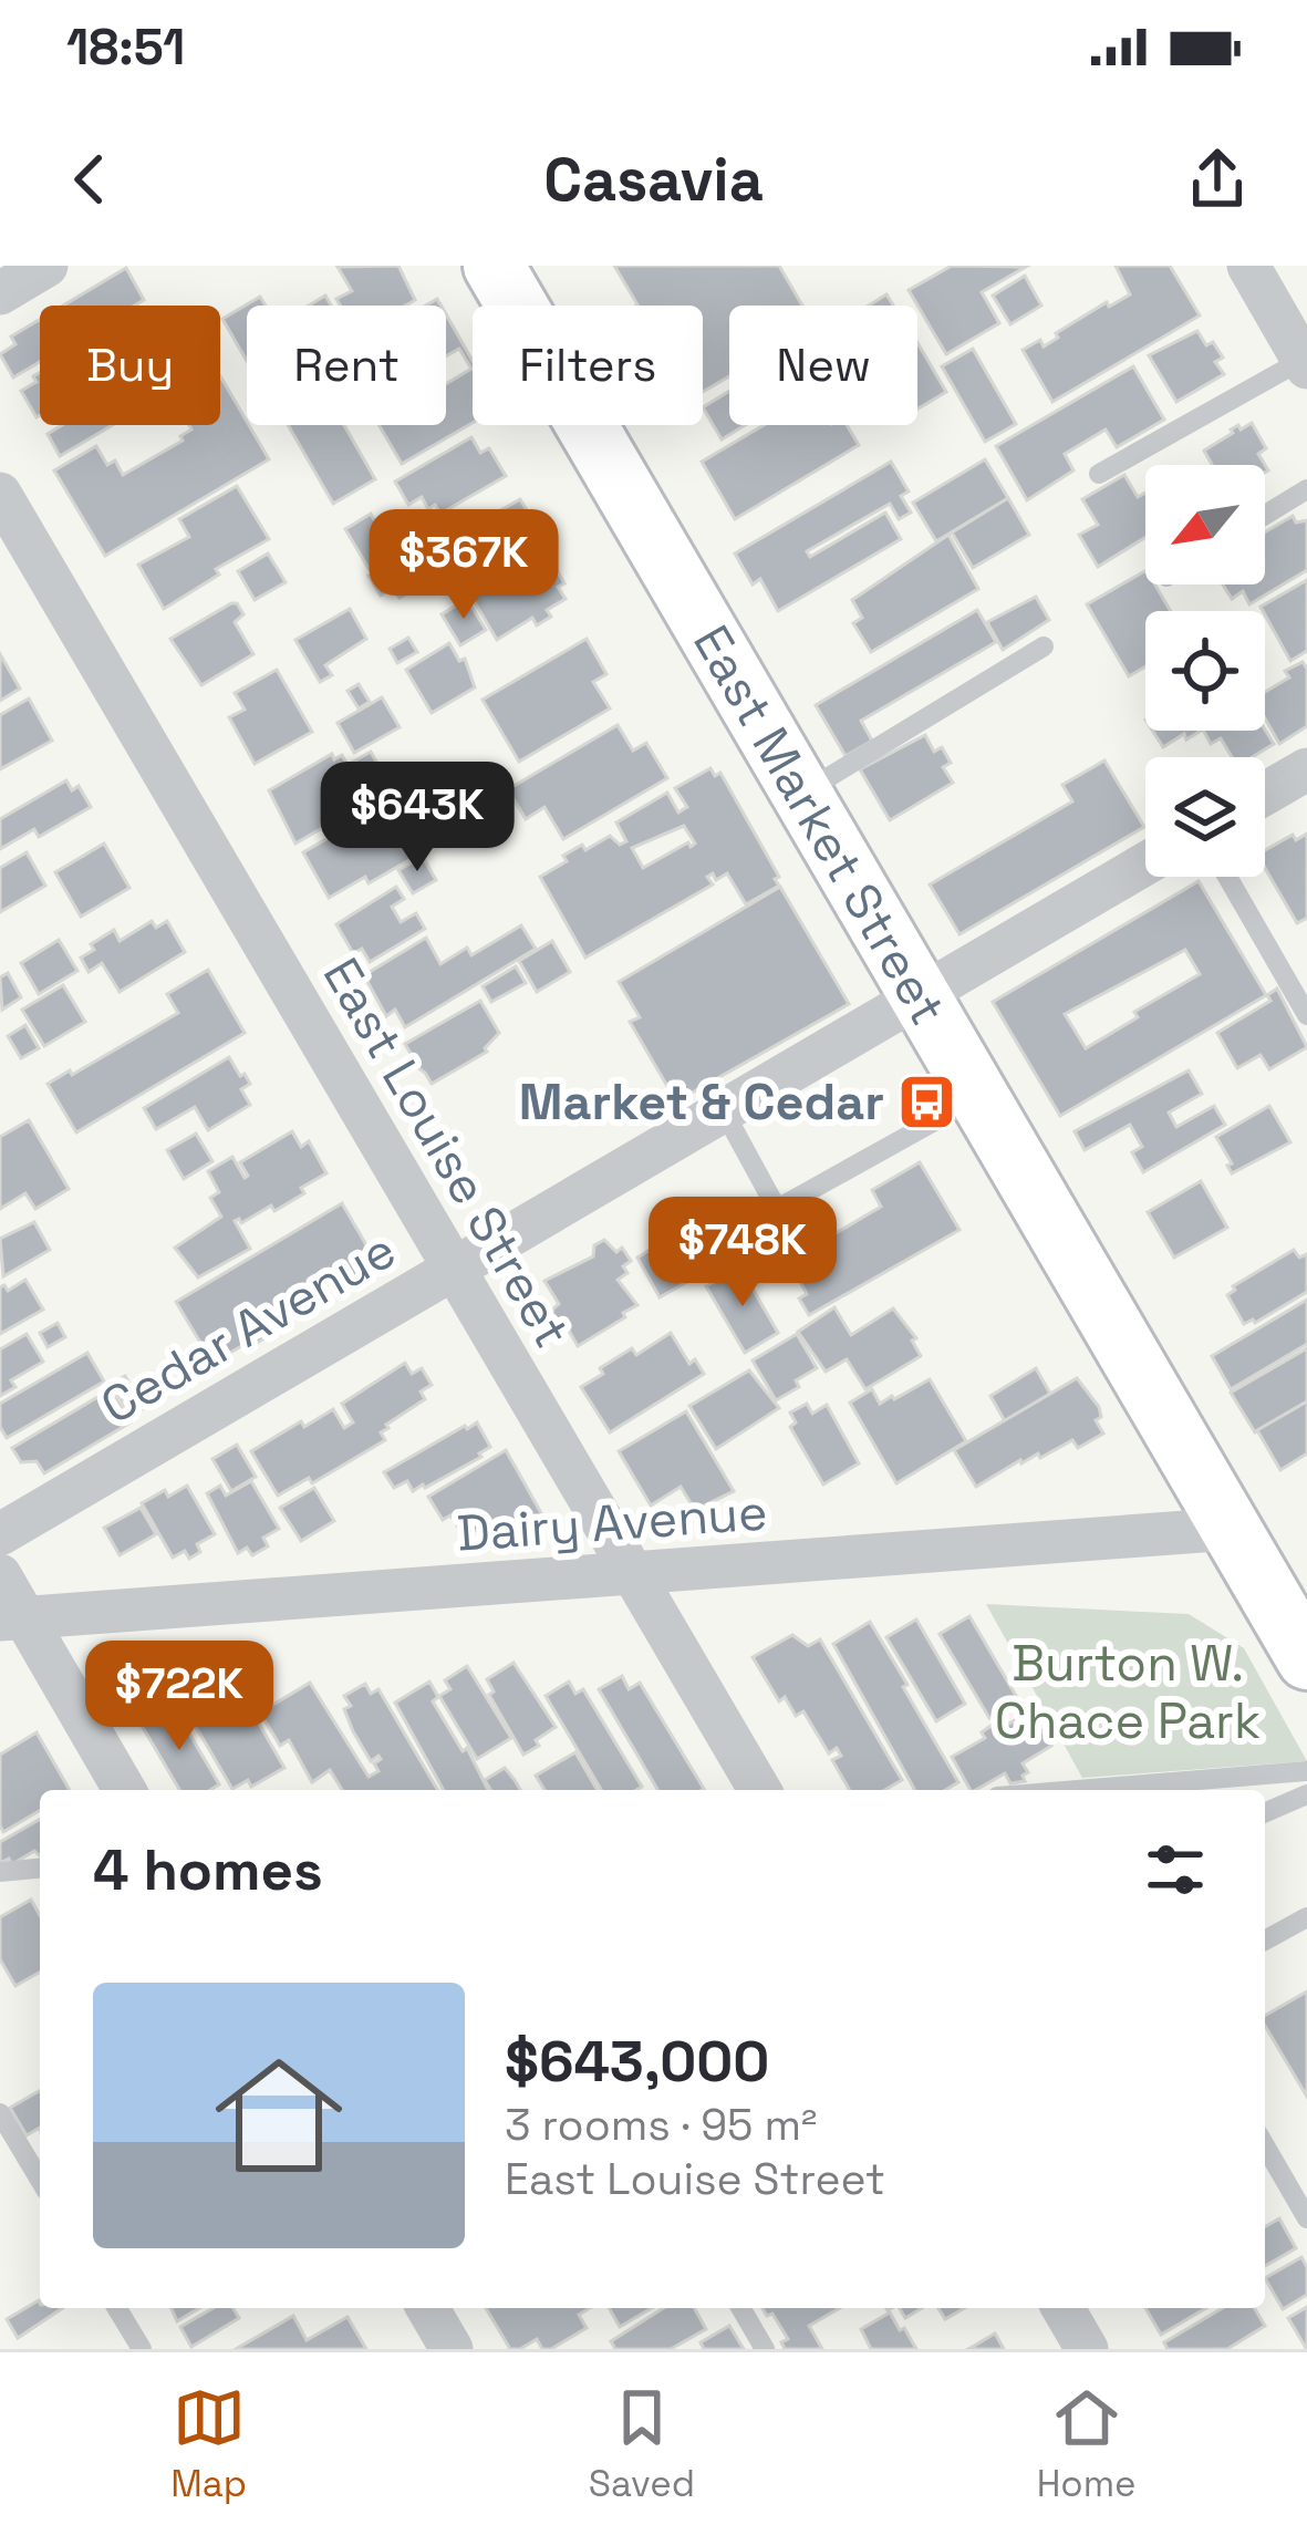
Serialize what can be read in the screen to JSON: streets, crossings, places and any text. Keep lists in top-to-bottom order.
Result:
{
  "streets": {
    "street": [
      "East Market Street",
      "East Louise Street",
      "Cedar Avenue",
      "Dairy Avenue"
    ]
  },
  "crossings": [
    ["East Market Street", "Cedar Avenue"],
    ["East Market Street", "Dairy Avenue"],
    ["East Louise Street", "Cedar Avenue"],
    ["East Louise Street", "Dairy Avenue"]
  ],
  "parks": ["Burton W. Chace Park"],
  "places": {
    "bus stop": ["Market & Cedar"]
  },
  "north": "bottom left",
  "page": {
    "status": "18:51",
    "header": "Casavia",
    "chip": [
      "Buy",
      "Rent",
      "Filters",
      "New"
    ],
    "price": [
      "$367K",
      "$643K",
      "$748K",
      "$722K"
    ],
    "heading": "4 homes",
    "list": [
      {
        "name": "$643,000",
        "note": "3 rooms · 95 m² · East Louise Street"
      }
    ],
    "tabs": ["Map", "Saved", "Home"]
  }
}
